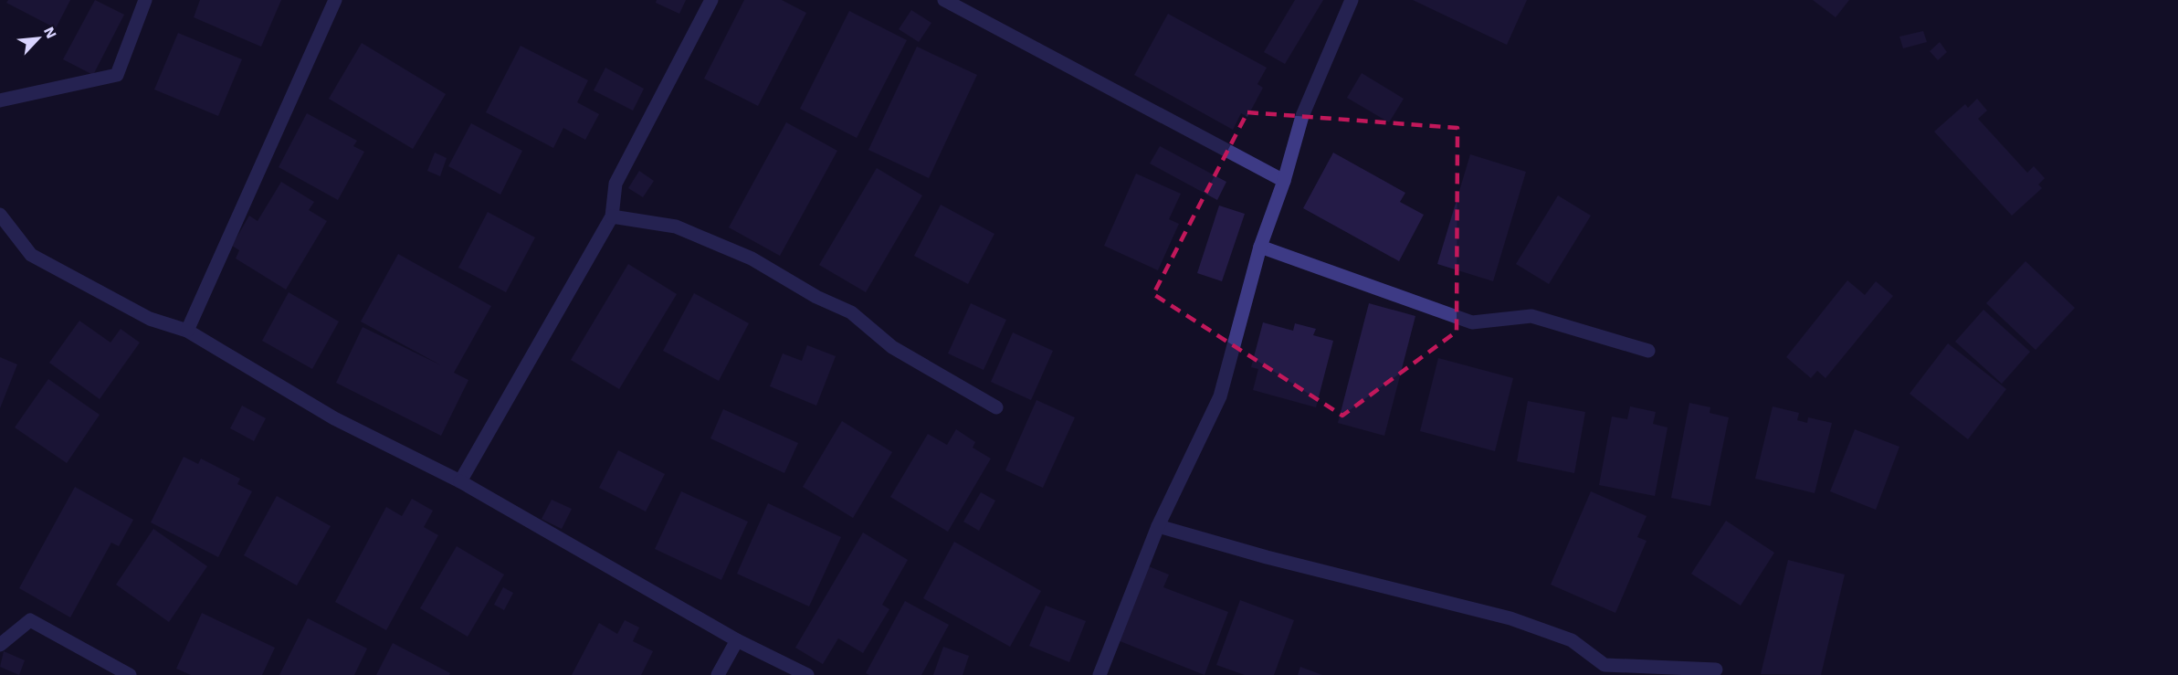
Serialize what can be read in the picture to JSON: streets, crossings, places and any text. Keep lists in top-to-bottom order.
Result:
{
  "north": "top right"
}
